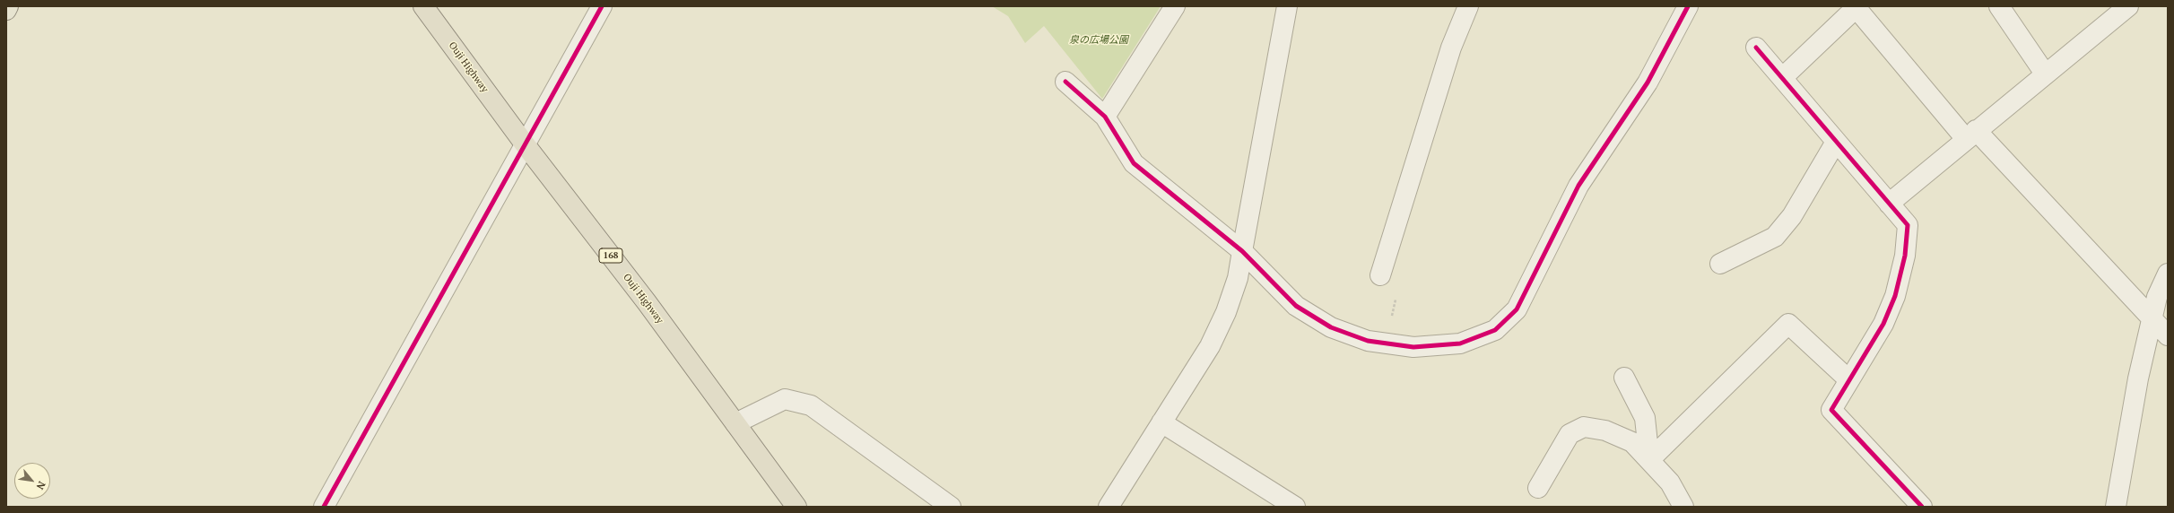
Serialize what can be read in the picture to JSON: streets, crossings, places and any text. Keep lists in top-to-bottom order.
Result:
{
  "streets": {
    "highway": ["Ouji Highway", "168"]
  },
  "parks": ["泉の広場公園"],
  "north": "bottom right"
}
